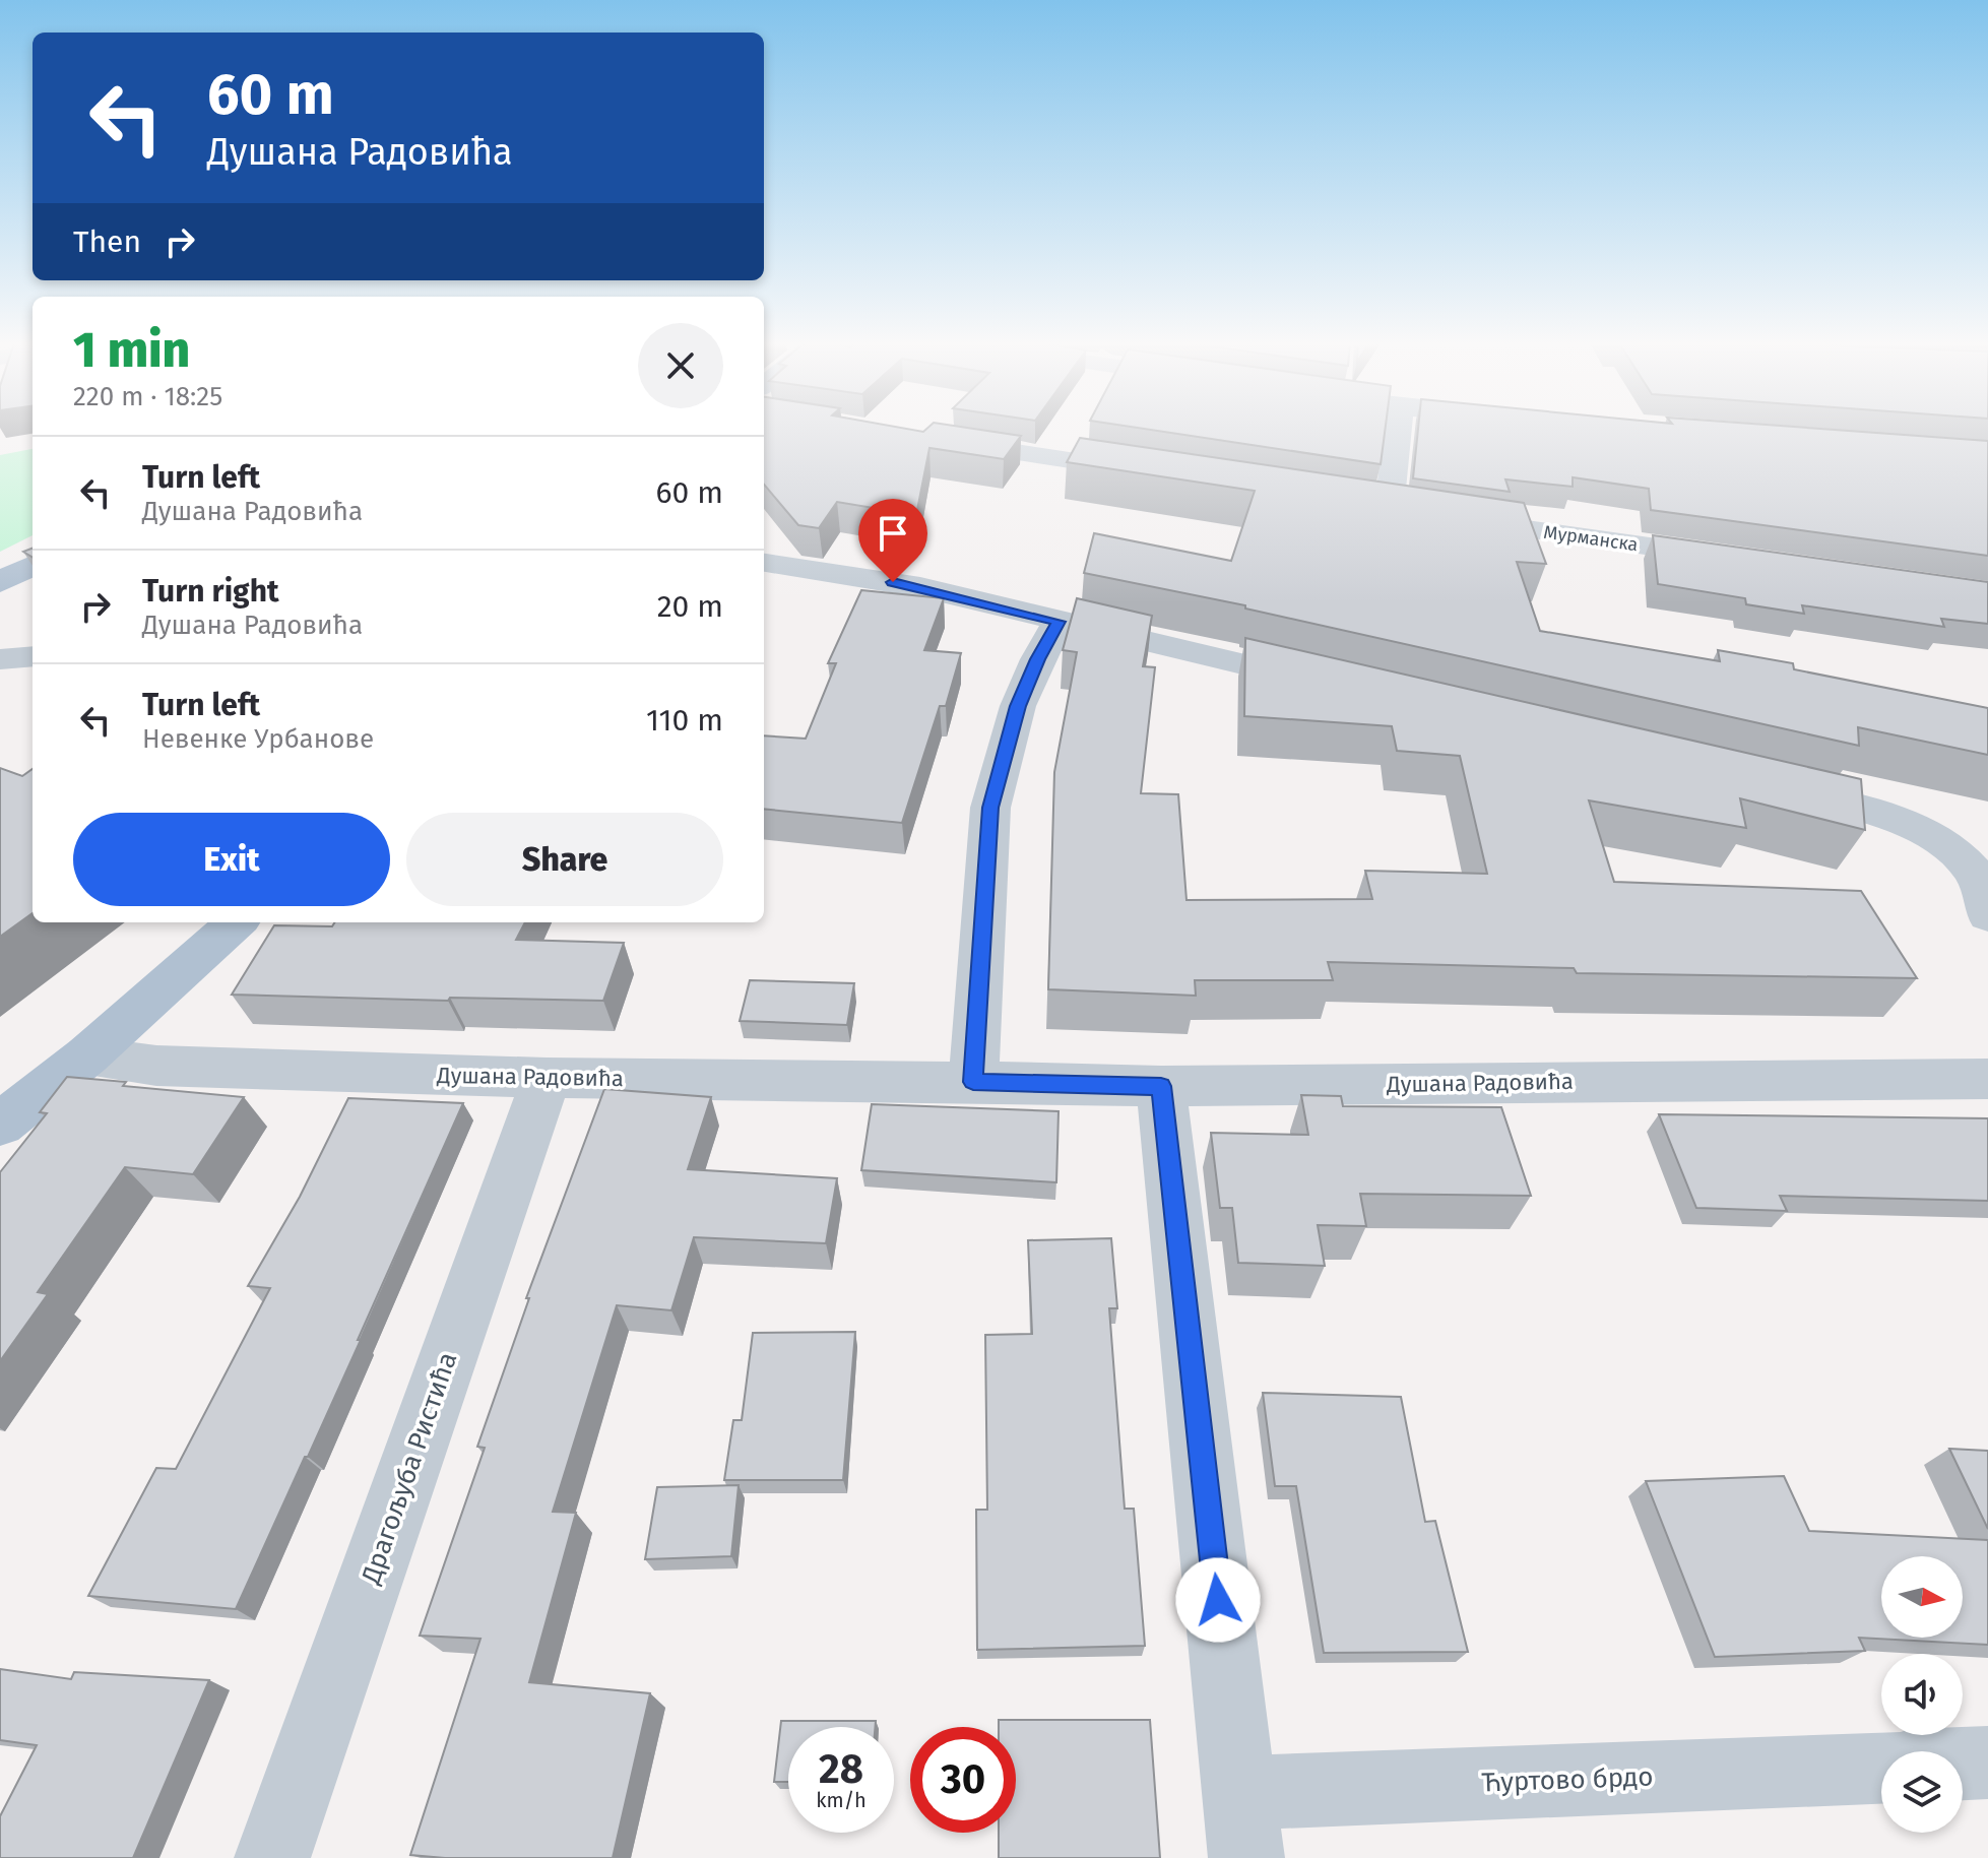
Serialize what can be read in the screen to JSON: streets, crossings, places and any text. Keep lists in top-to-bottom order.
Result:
{
  "streets": {
    "street": [
      "Мурманска",
      "Душана Радовића",
      "Драгољуба Ристића",
      "Ћуртово брдо"
    ]
  },
  "crossings": [
    ["Душана Радовића", "Драгољуба Ристића"]
  ],
  "north": "right",
  "page": {
    "turn": ["60 m", "Душана Радовића"],
    "then": "Then",
    "heading": ["1 min", "220 m · 18:25"],
    "list": [
      {
        "name": "Turn left",
        "note": "Душана Радовића",
        "value": "60 m"
      },
      {
        "name": "Turn right",
        "note": "Душана Радовића",
        "value": "20 m"
      },
      {
        "name": "Turn left",
        "note": "Невенке Урбанове",
        "value": "110 m"
      }
    ],
    "buttons": ["Exit", "Share"],
    "speed": "28 km/h",
    "limit": "30"
  }
}
